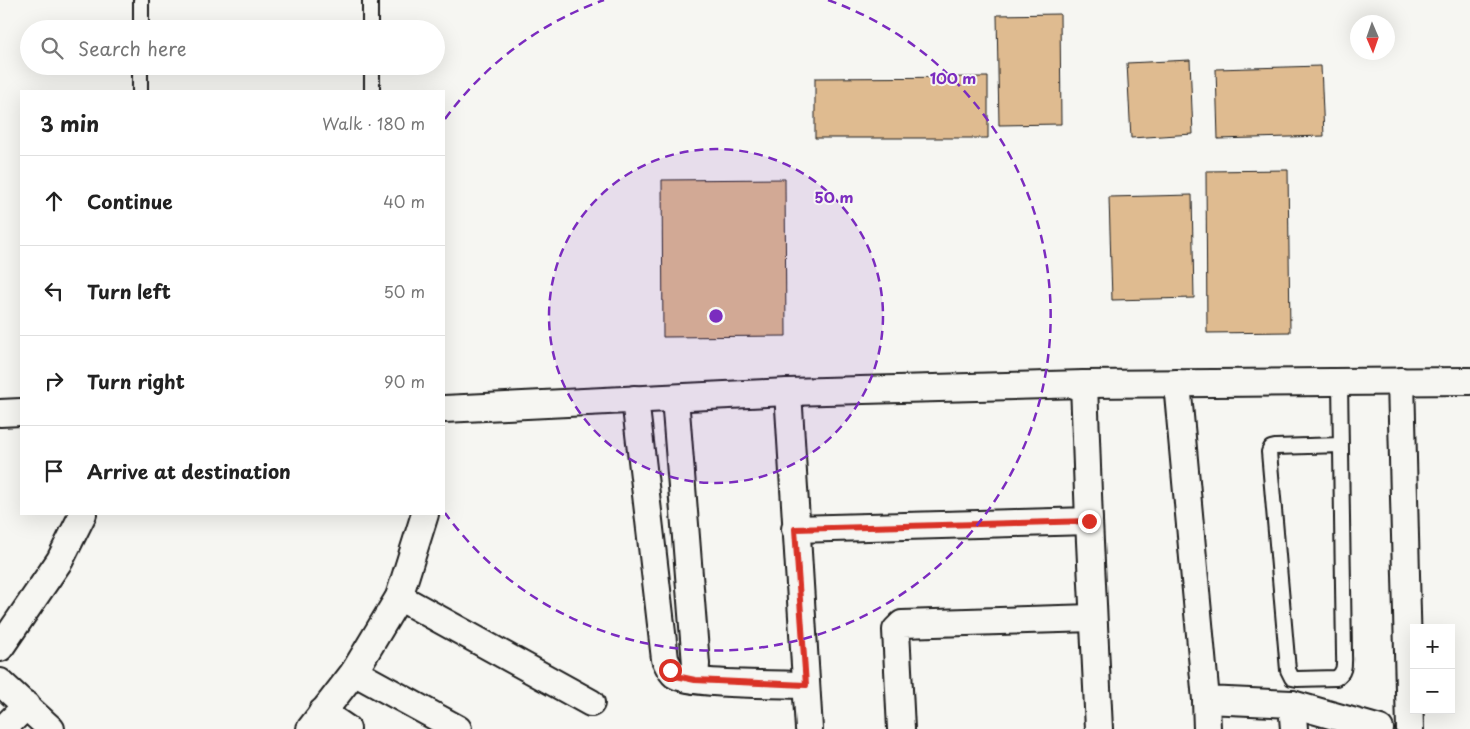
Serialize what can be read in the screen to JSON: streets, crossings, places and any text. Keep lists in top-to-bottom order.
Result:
{
  "north": "bottom",
  "page": {
    "search": "Search here",
    "heading": ["3 min", "Walk · 180 m"],
    "list": [
      ["Continue", "40 m"],
      ["Turn left", "50 m"],
      ["Turn right", "90 m"],
      "Arrive at destination"
    ],
    "map_buttons": ["+", "−"]
  },
  "rings": ["100 m", "50 m"]
}
